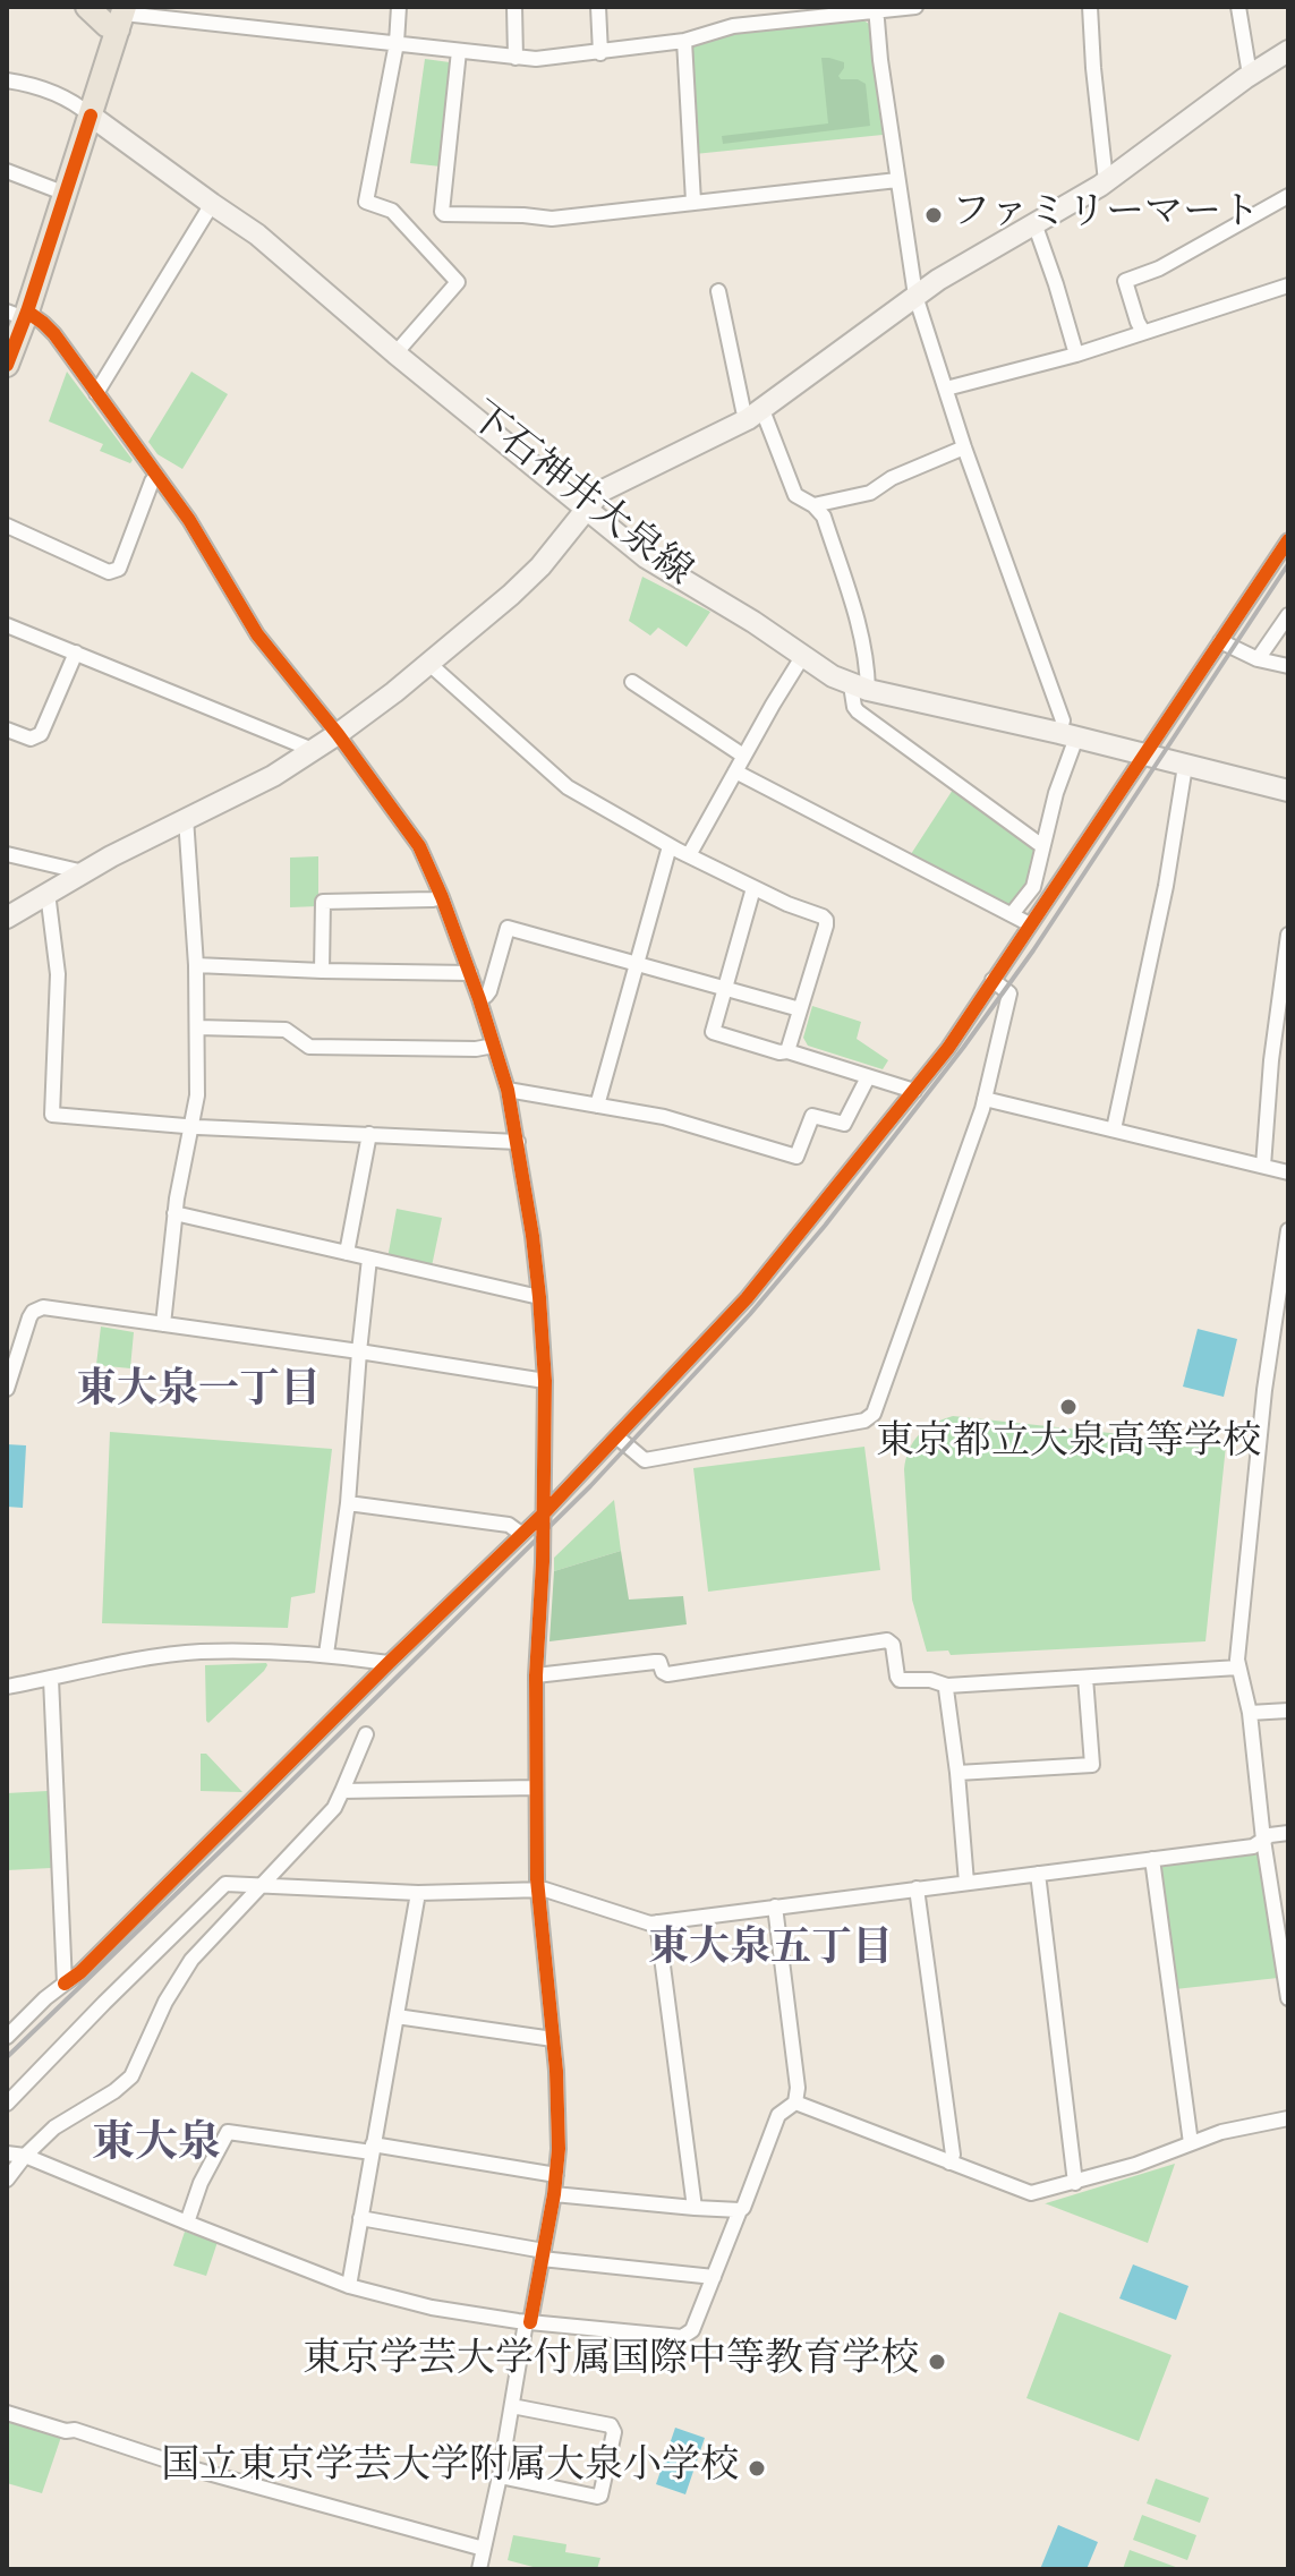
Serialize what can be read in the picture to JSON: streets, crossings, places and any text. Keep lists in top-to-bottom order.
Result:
{
  "streets": {
    "street": ["下石神井大泉線"]
  },
  "districts": ["東大泉一丁目", "東大泉五丁目", "東大泉"],
  "places": [
    "ファミリーマート",
    "東京都立大泉高等学校",
    "東京学芸大学付属国際中等教育学校",
    "国立東京学芸大学附属大泉小学校"
  ]
}
